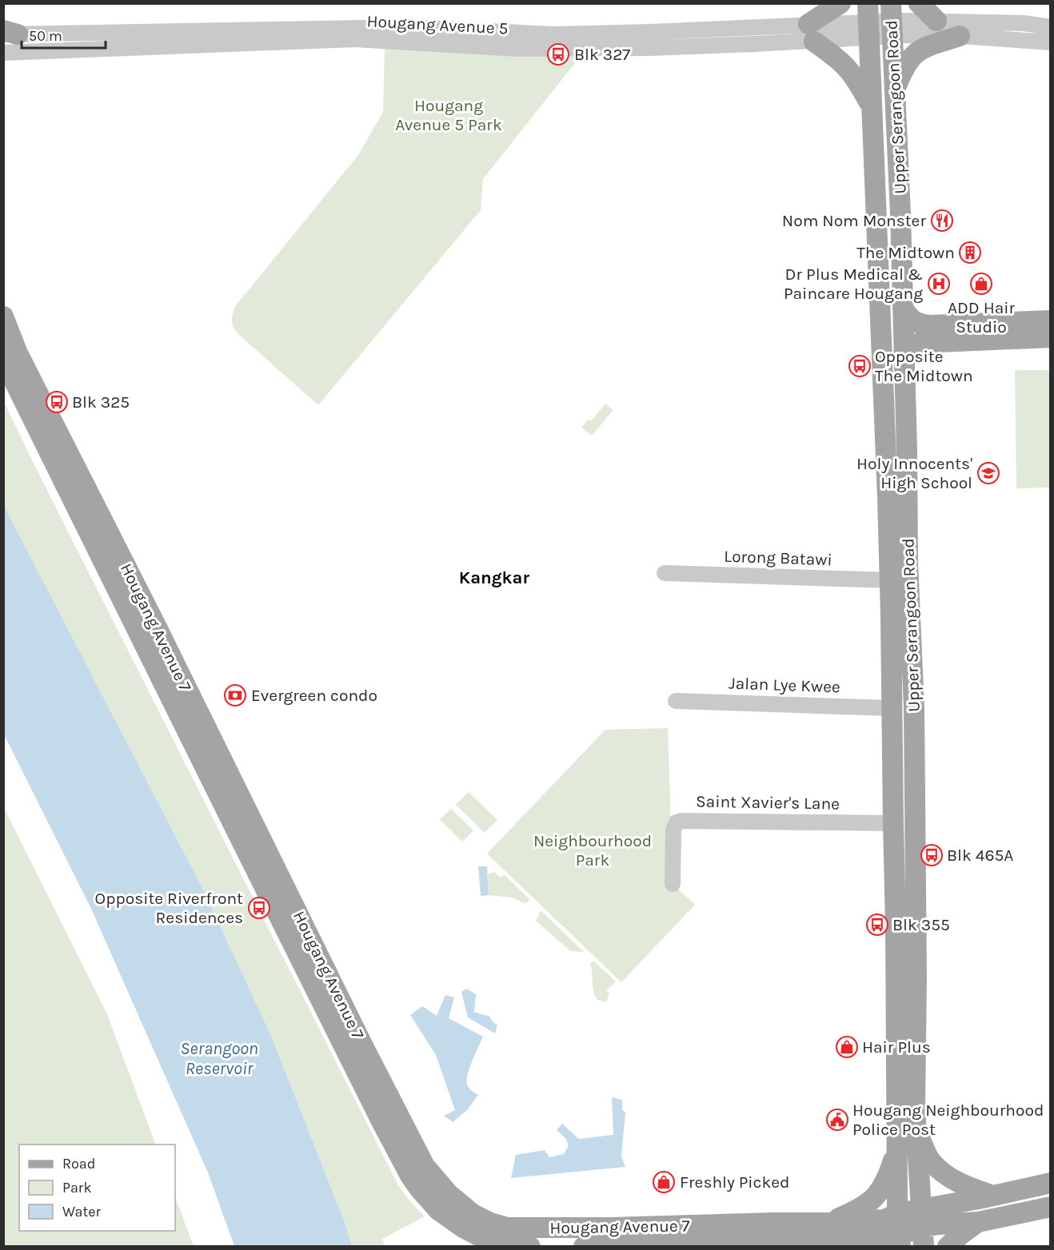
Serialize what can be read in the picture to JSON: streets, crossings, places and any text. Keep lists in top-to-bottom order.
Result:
{
  "streets": {
    "main road": ["Upper Serangoon Road", "Hougang Avenue 7"],
    "street": [
      "Hougang Avenue 5",
      "Lorong Batawi",
      "Jalan Lye Kwee",
      "Saint Xavier's Lane"
    ]
  },
  "crossings": [
    ["Hougang Avenue 5", "Upper Serangoon Road"],
    ["Upper Serangoon Road", "Lorong Batawi"],
    ["Upper Serangoon Road", "Hougang Avenue 7"],
    ["Upper Serangoon Road", "Jalan Lye Kwee"],
    ["Upper Serangoon Road", "Saint Xavier's Lane"]
  ],
  "districts": ["Kangkar"],
  "water": ["Serangoon Reservoir"],
  "parks": ["Hougang Avenue 5 Park", "Neighbourhood Park"],
  "places": {
    "bus stop": [
      "Blk 327",
      "Opposite The Midtown",
      "Blk 325",
      "Blk 465A",
      "Opposite Riverfront Residences",
      "Blk 355"
    ],
    "restaurant": ["Nom Nom Monster"],
    "building": ["The Midtown"],
    "hospital": ["Dr Plus Medical & Paincare Hougang"],
    "shop": ["ADD Hair Studio", "Hair Plus", "Freshly Picked"],
    "school or university": ["Holy Innocents' High School"],
    "bank": ["Evergreen condo"],
    "public building": ["Hougang Neighbourhood Police Post"]
  },
  "legend": ["Road", "Park", "Water"],
  "scale_bar": "50 m"
}
